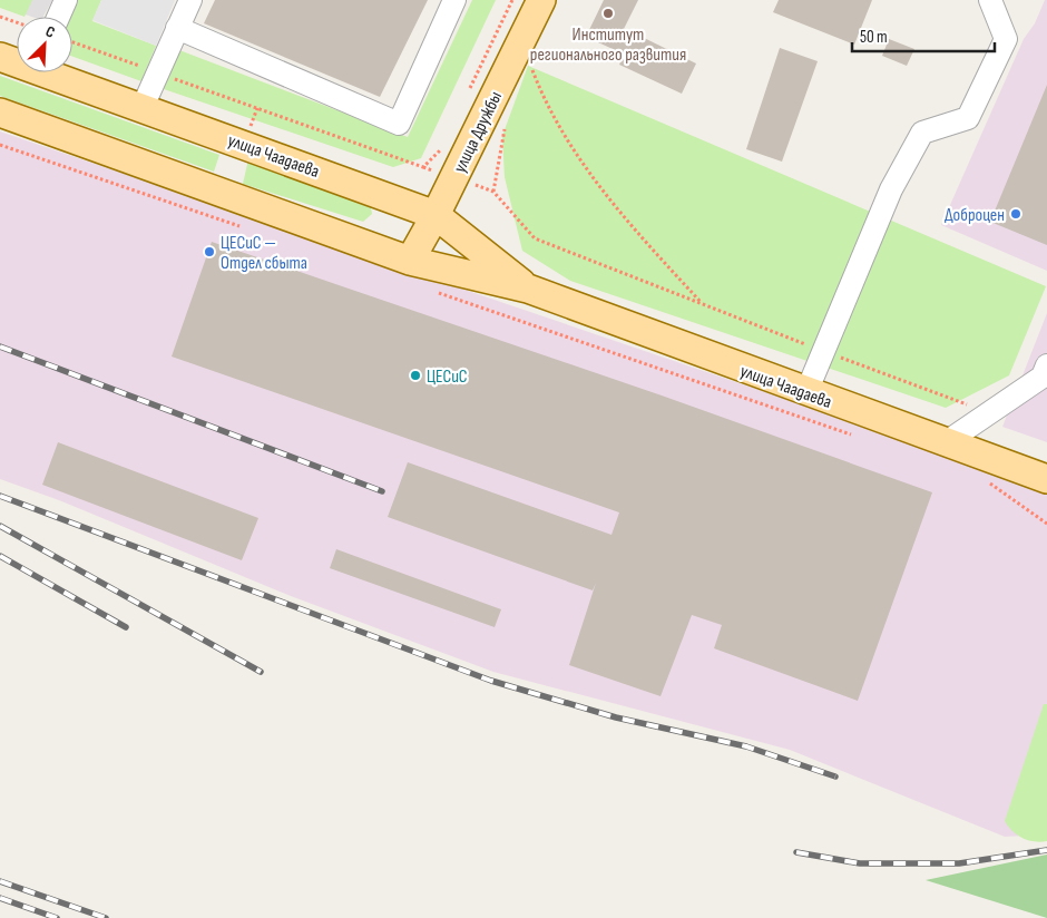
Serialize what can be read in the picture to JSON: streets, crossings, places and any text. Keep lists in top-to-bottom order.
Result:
{
  "streets": {
    "main road": ["улица Дружбы", "улица Чаадаева"]
  },
  "crossings": [
    ["улица Дружбы", "улица Чаадаева"]
  ],
  "places": [
    "Институт регионального развития",
    "Доброцен",
    "ЦЕСиС — Отдел сбыта",
    "ЦЕСиС"
  ],
  "scale_bar": "50 m",
  "north": "top right"
}
